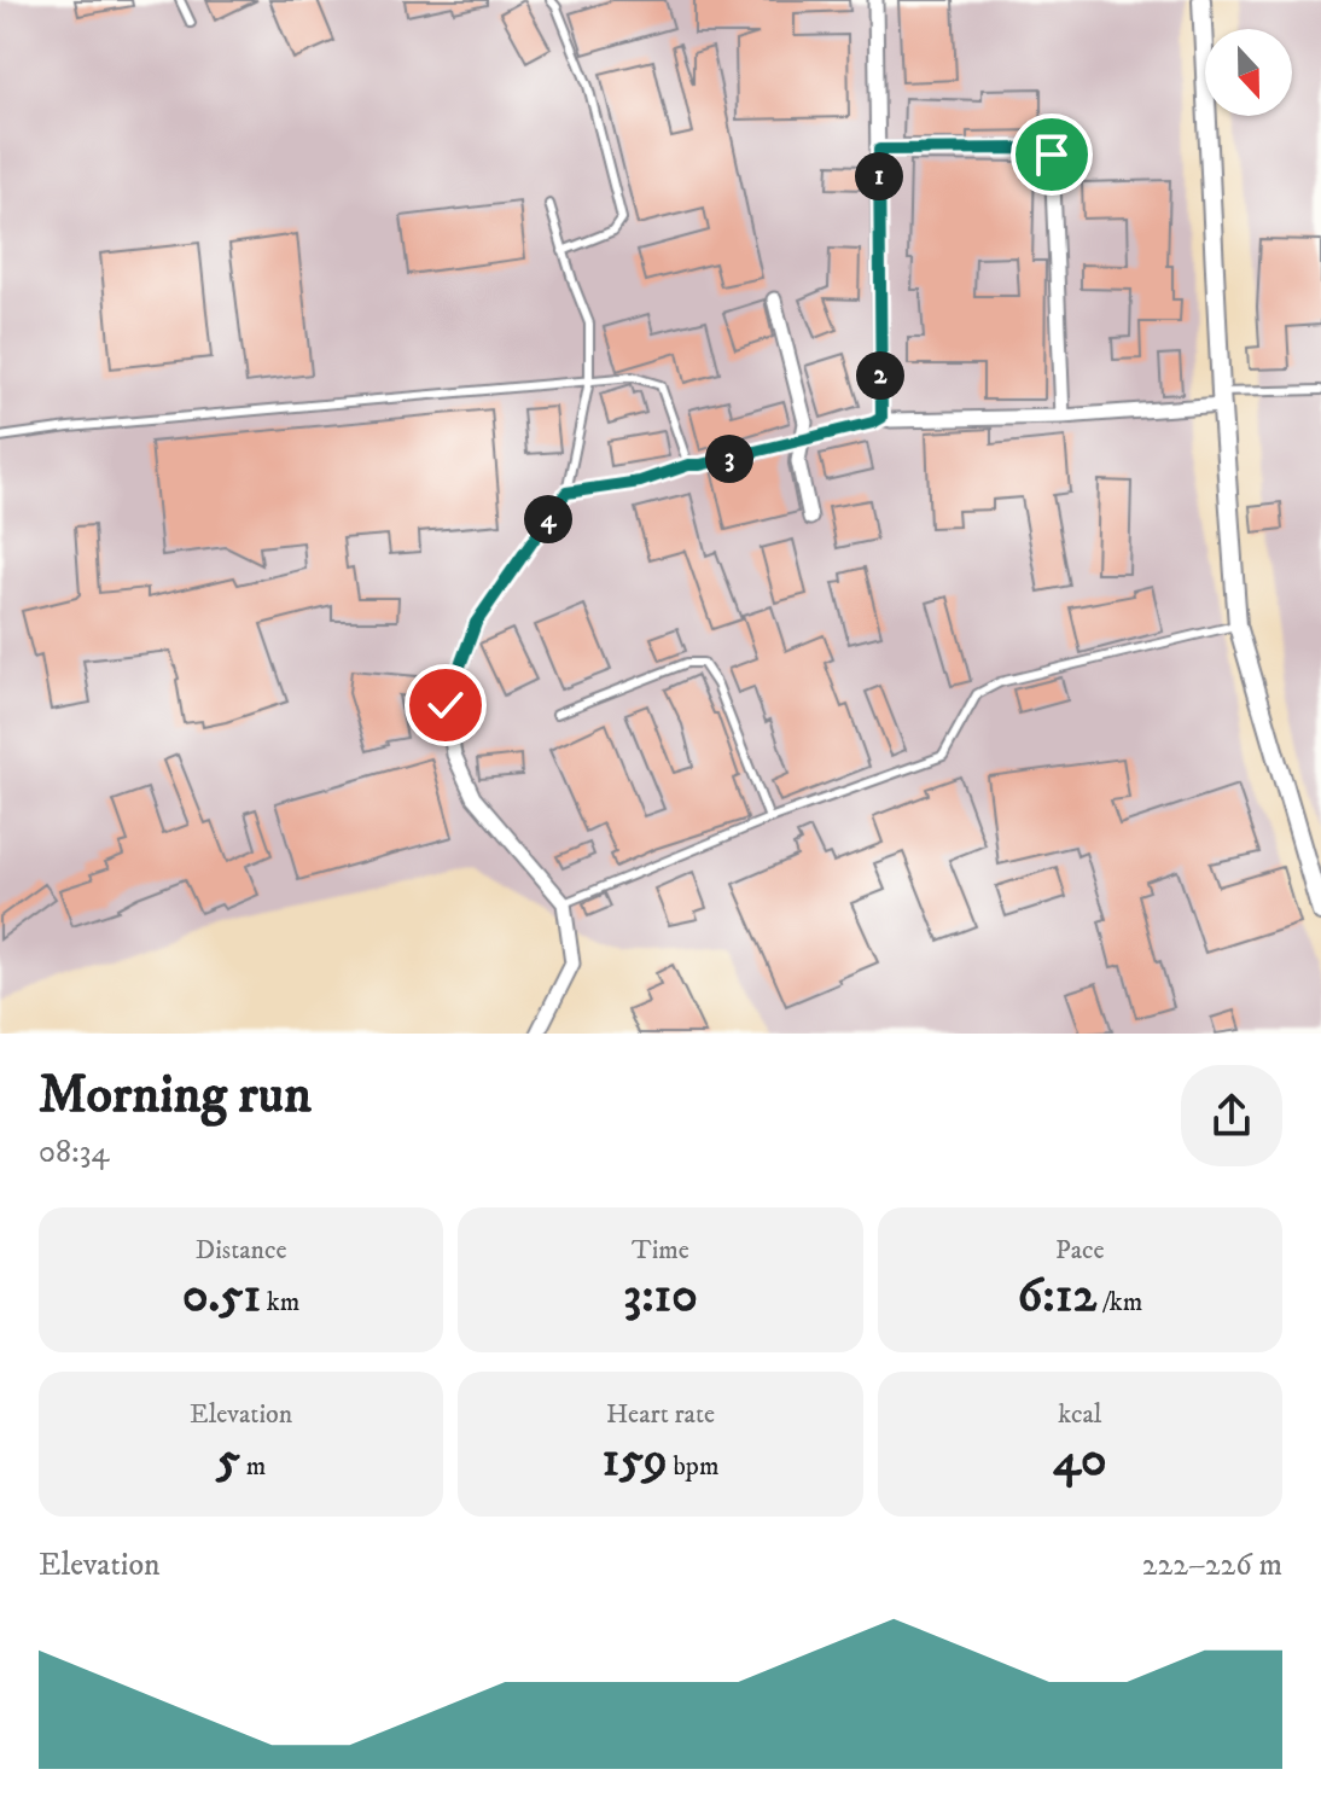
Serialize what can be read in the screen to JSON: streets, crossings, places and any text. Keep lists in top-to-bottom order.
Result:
{
  "north": "bottom",
  "page": {
    "pins": [
      "1",
      "2",
      "3",
      "4"
    ],
    "heading": ["Morning run", "08:34"],
    "stats": [
      ["Distance", "0.51 km"],
      ["Time", "3:10"],
      ["Pace", "6:12 /km"],
      ["Elevation", "5 m"],
      ["Heart rate", "159 bpm"],
      ["kcal", "40"]
    ],
    "chart": ["Elevation", "222–226 m"]
  }
}
